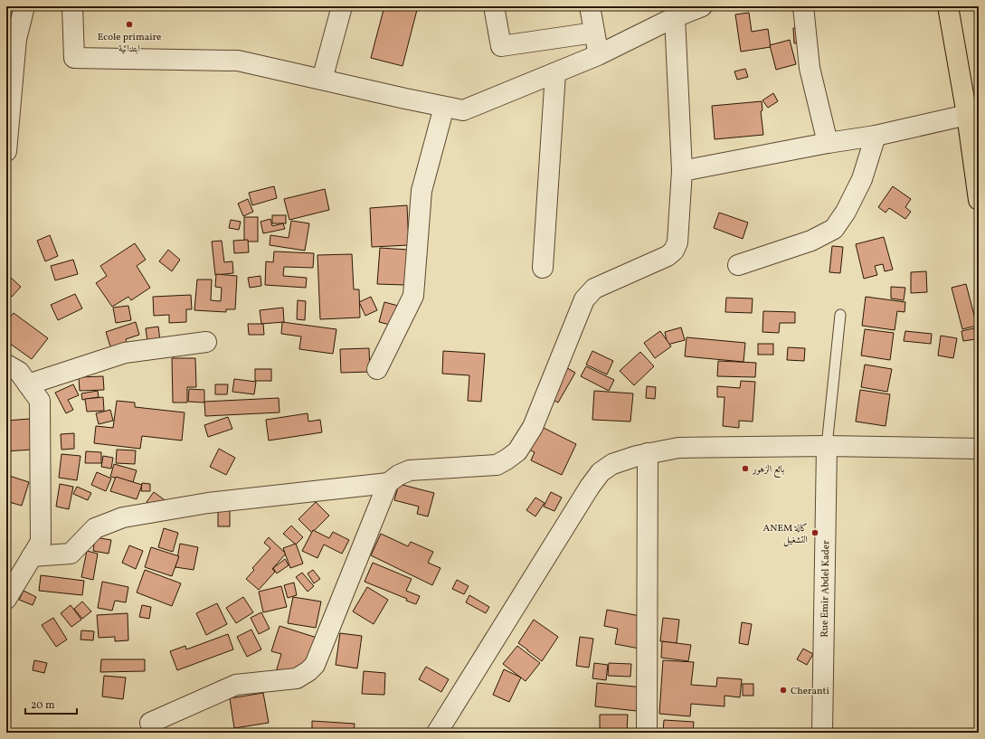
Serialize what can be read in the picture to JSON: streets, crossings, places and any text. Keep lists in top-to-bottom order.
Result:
{
  "streets": {
    "street": ["Rue Emir Abdel Kader"]
  },
  "places": [
    "Ecole primaire ابتدائية",
    "بائع الزهور",
    "ANEM كالة التشغيل",
    "Cheranti"
  ],
  "scale_bar": "20 m"
}
